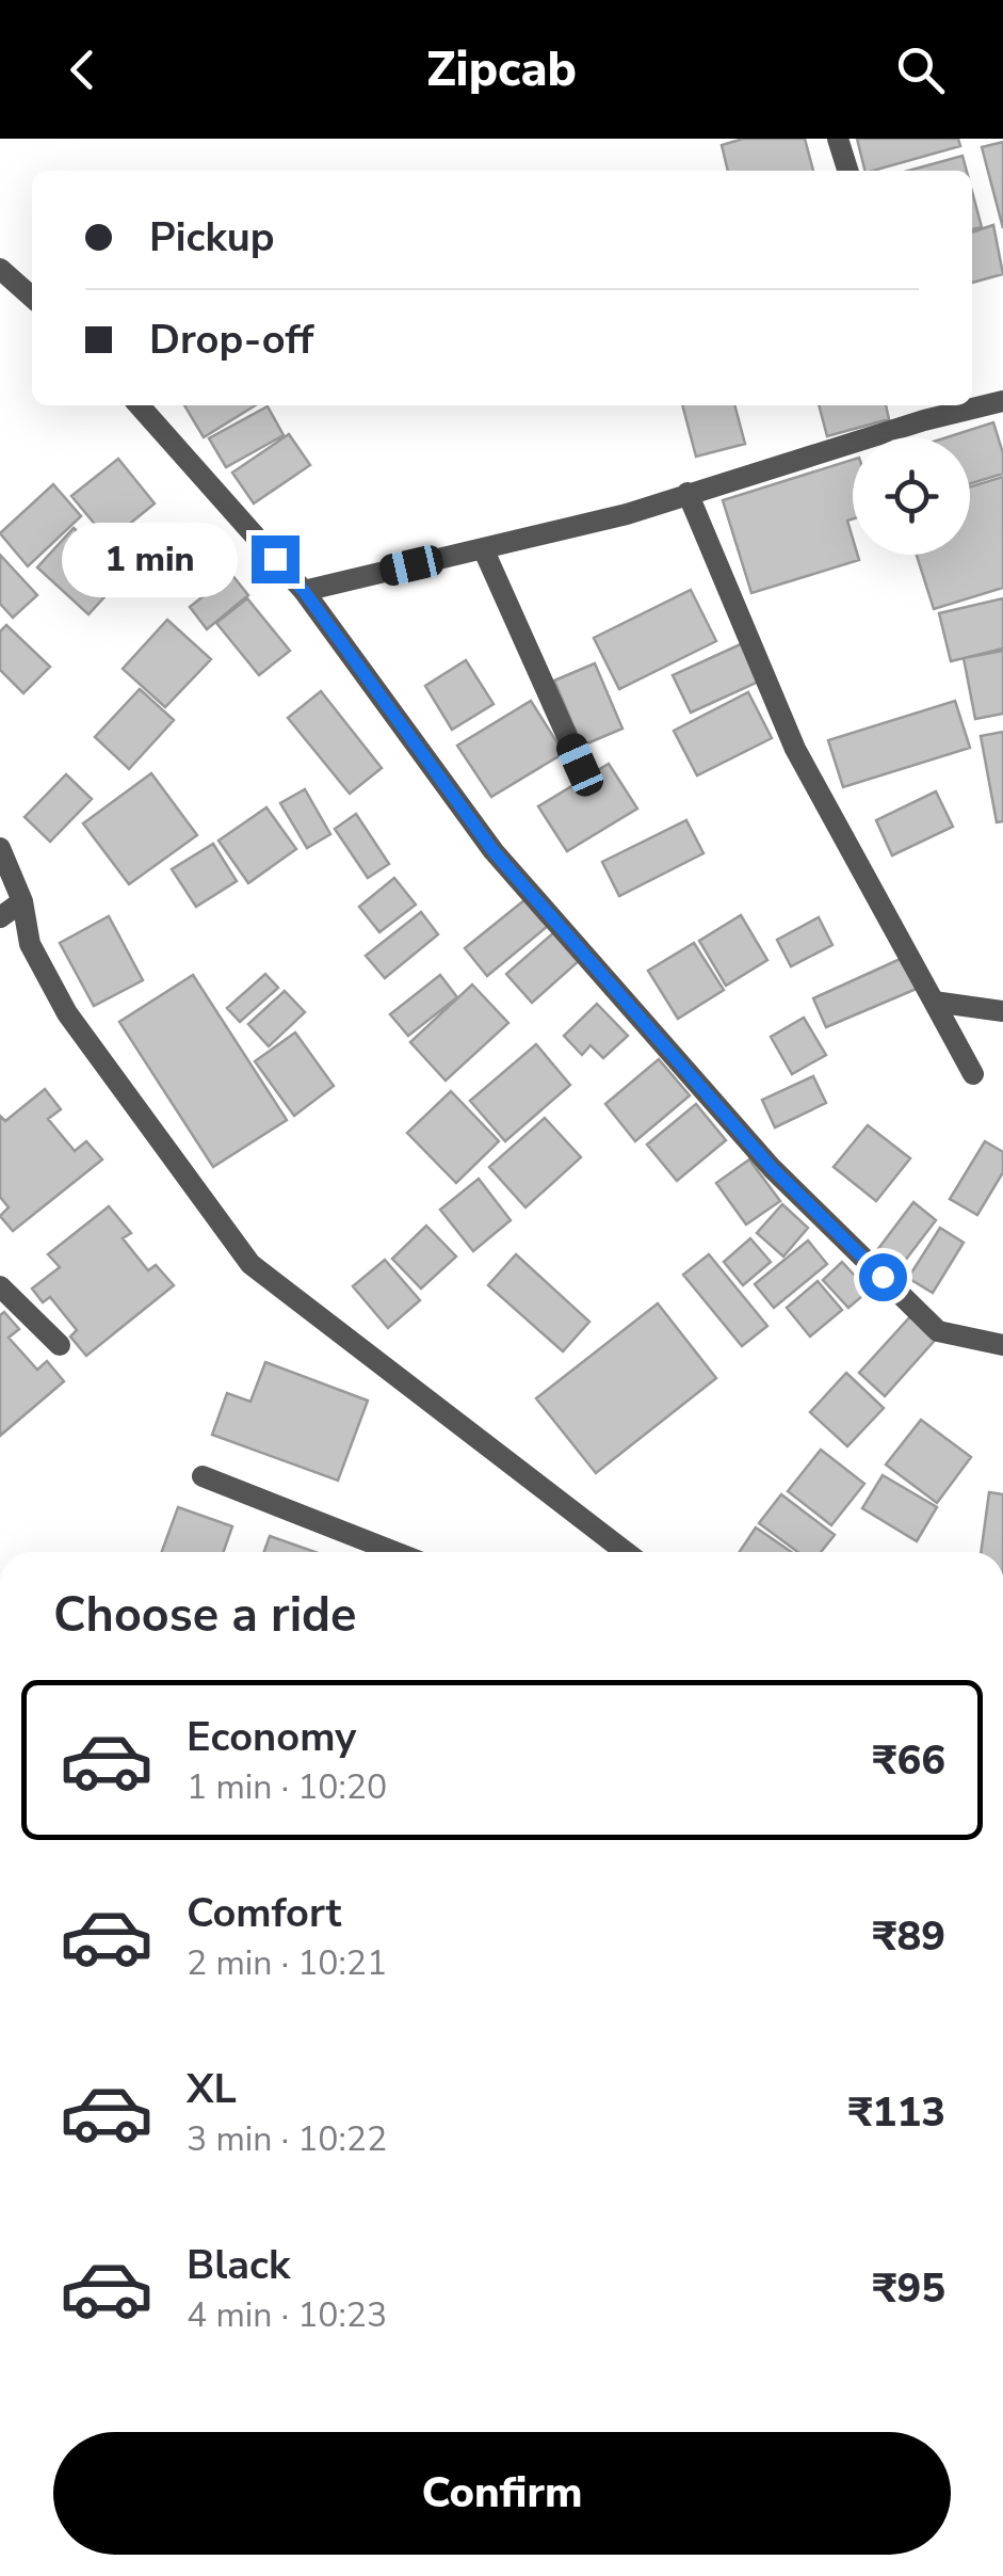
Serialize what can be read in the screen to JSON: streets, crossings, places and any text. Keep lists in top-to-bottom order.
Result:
{
  "page": {
    "header": "Zipcab",
    "banner": ["Pickup", "Drop-off"],
    "bubble": "1 min",
    "heading": "Choose a ride",
    "list": [
      {
        "name": "Economy",
        "note": "1 min · 10:20",
        "value": "₹66"
      },
      {
        "name": "Comfort",
        "note": "2 min · 10:21",
        "value": "₹89"
      },
      {
        "name": "XL",
        "note": "3 min · 10:22",
        "value": "₹113"
      },
      {
        "name": "Black",
        "note": "4 min · 10:23",
        "value": "₹95"
      }
    ],
    "buttons": "Confirm"
  }
}
